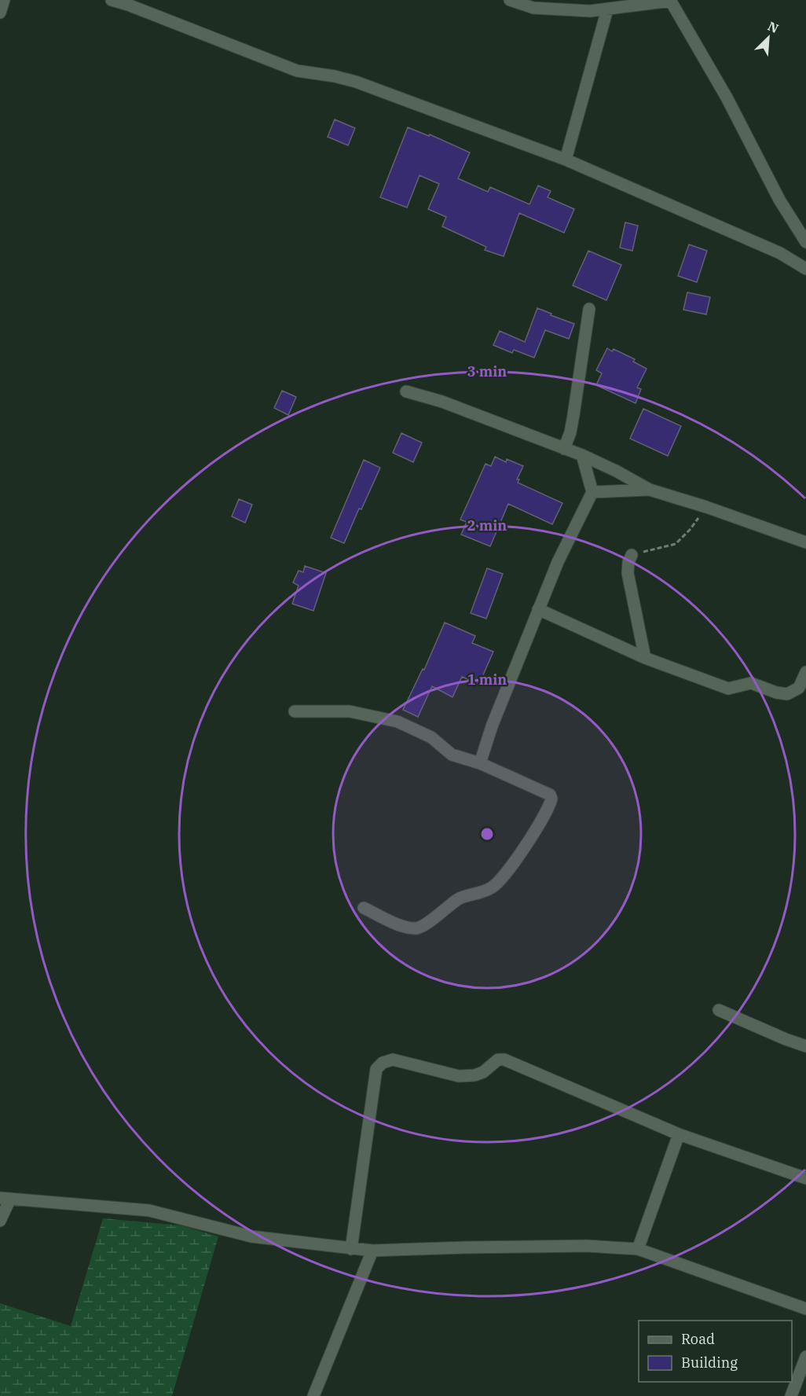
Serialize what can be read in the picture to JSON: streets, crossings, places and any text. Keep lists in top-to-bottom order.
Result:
{
  "legend": ["Road", "Building"],
  "north": "top right",
  "rings": ["3 min", "2 min", "1 min"]
}
